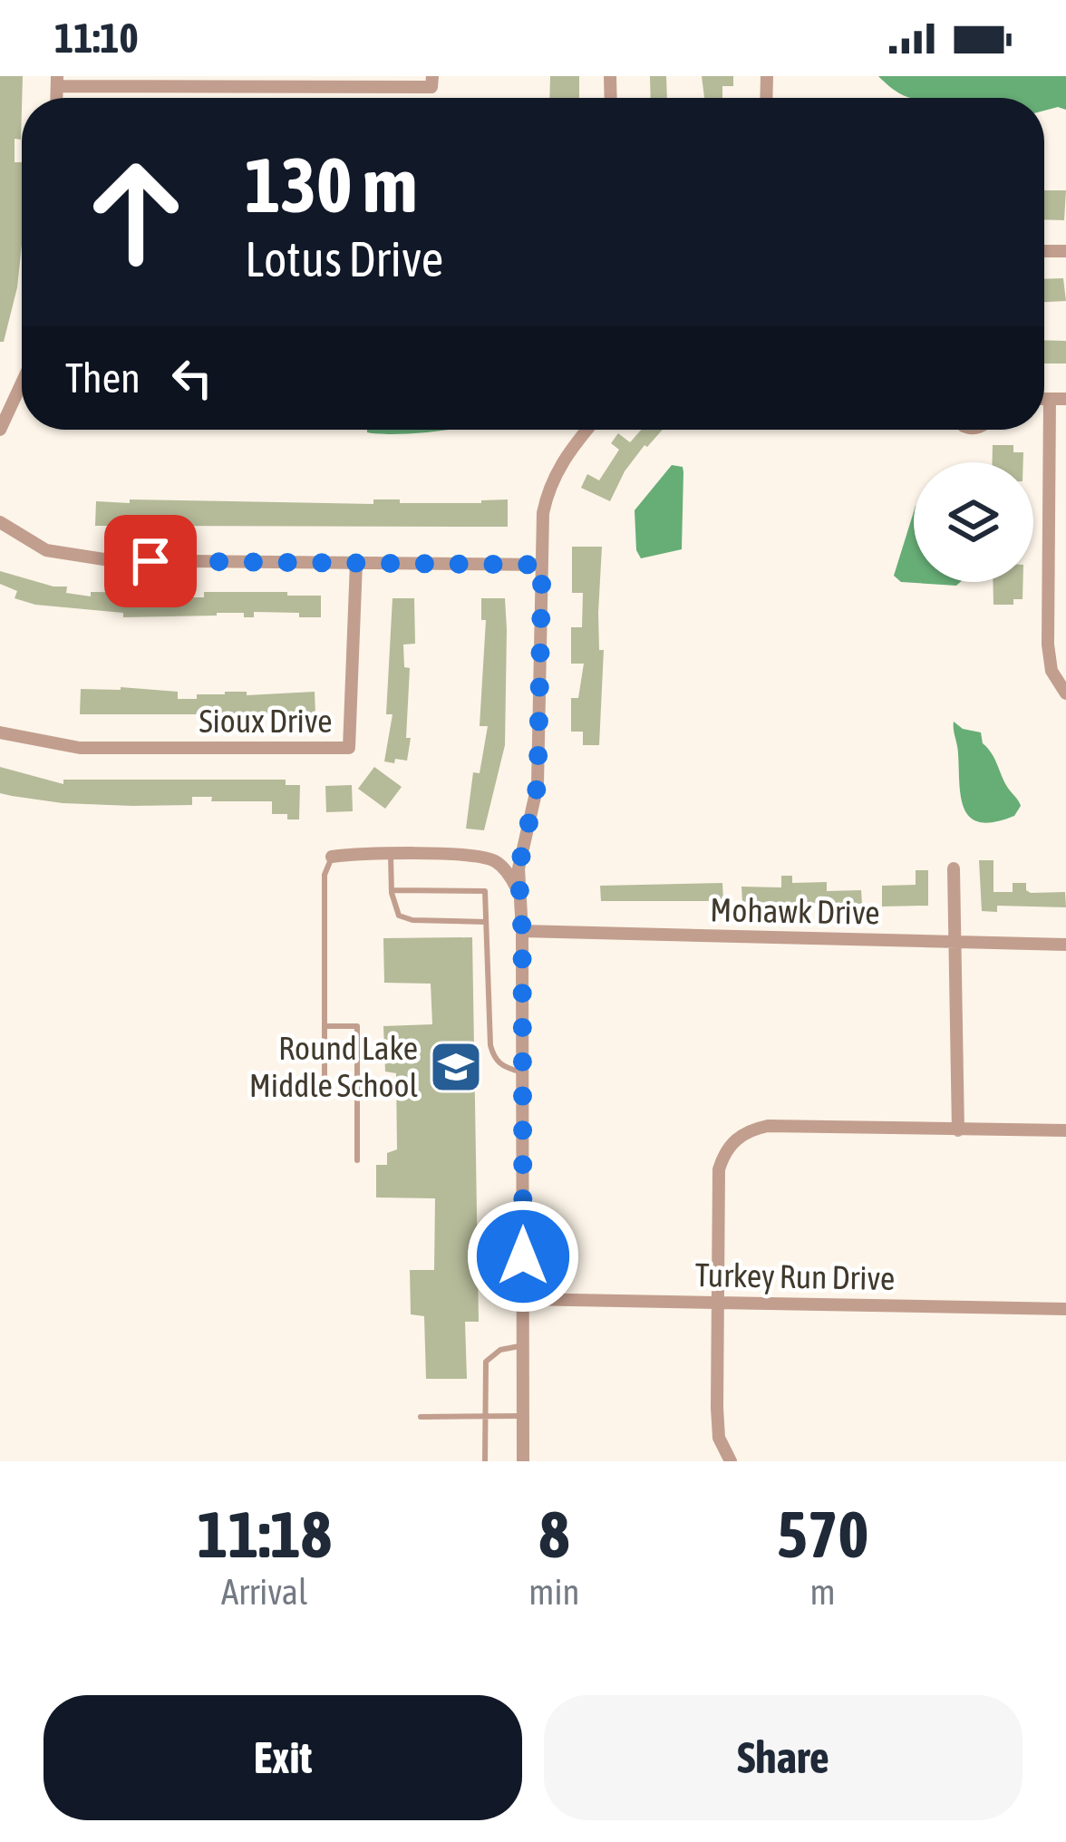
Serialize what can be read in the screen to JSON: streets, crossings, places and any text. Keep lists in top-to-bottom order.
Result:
{
  "streets": {
    "street": ["Sioux Drive", "Mohawk Drive", "Turkey Run Drive"]
  },
  "places": {
    "school or university": ["Round Lake Middle School"]
  },
  "page": {
    "status": "11:10",
    "turn": ["130 m", "Lotus Drive"],
    "then": "Then",
    "eta": [
      "11:18",
      "Arrival",
      "8",
      "min",
      "570",
      "m"
    ],
    "buttons": ["Exit", "Share"]
  }
}
